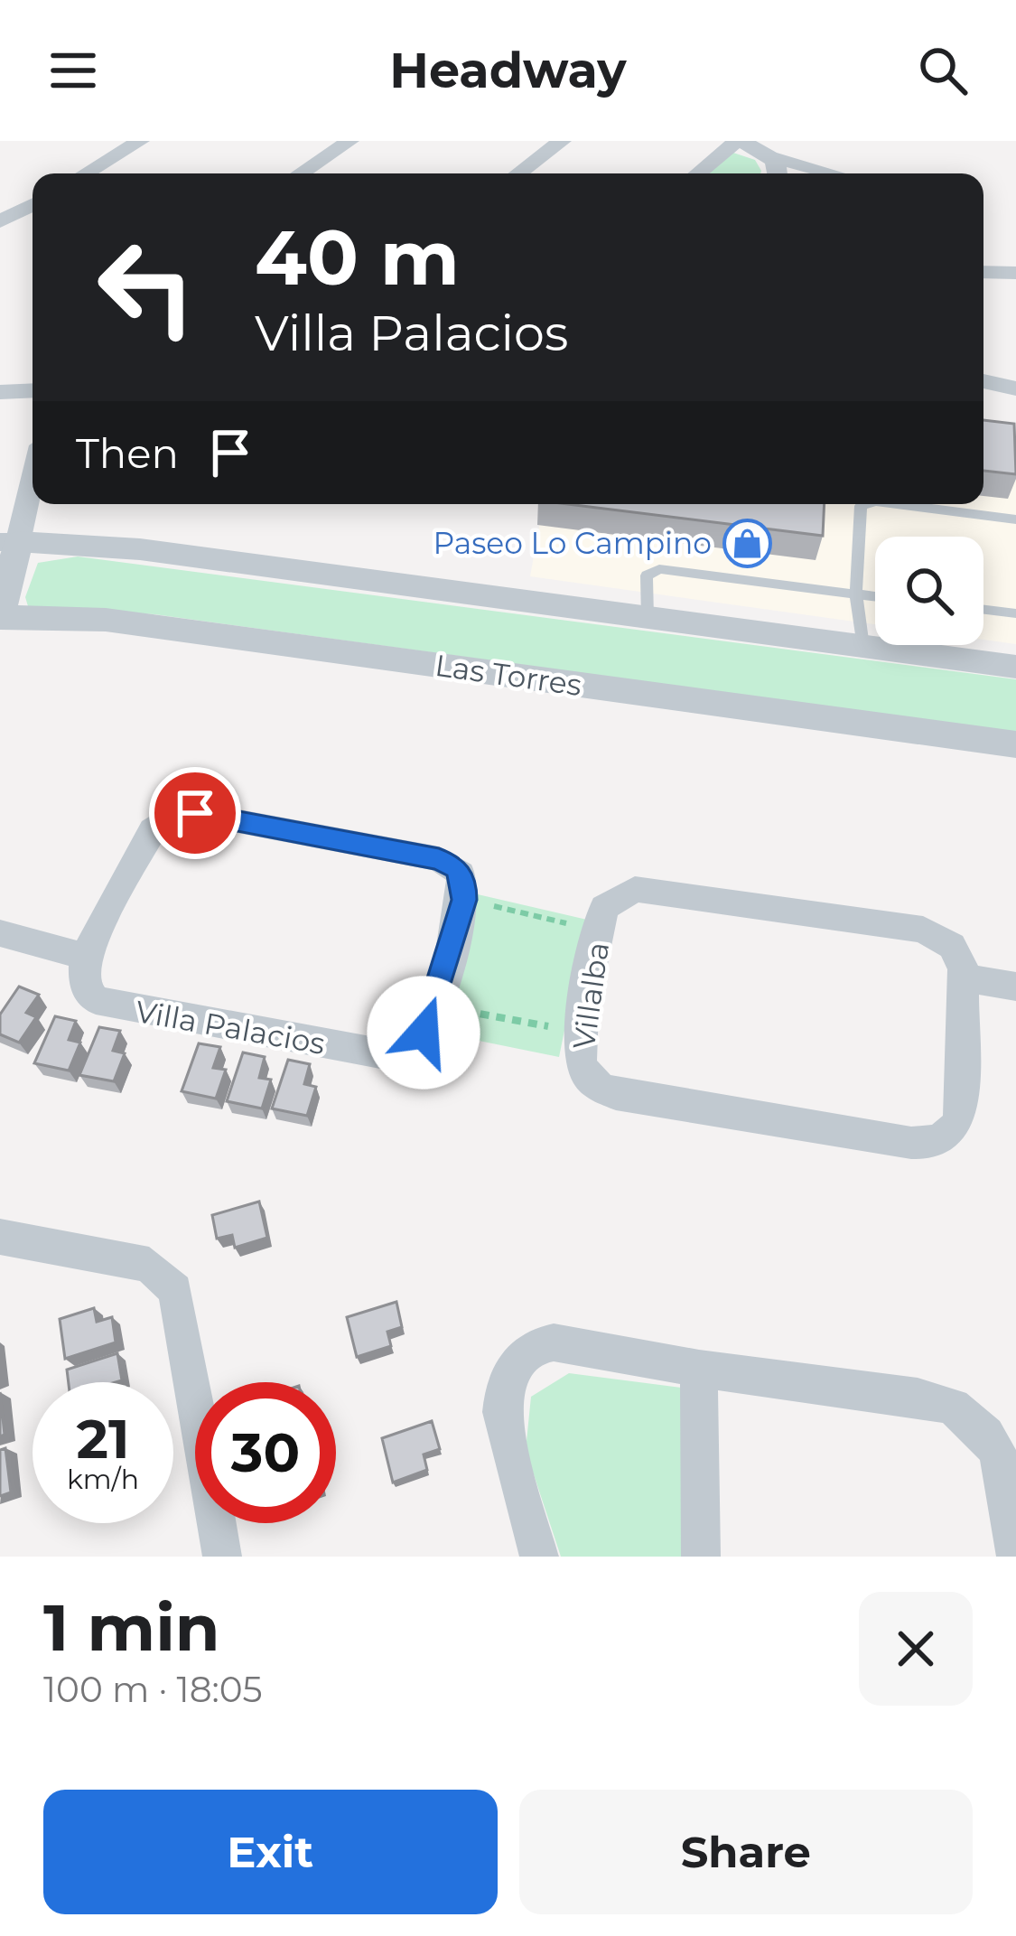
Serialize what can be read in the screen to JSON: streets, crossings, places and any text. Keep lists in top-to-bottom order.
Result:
{
  "streets": {
    "street": ["Las Torres", "Villalba", "Villa Palacios"]
  },
  "places": {
    "shop": ["Paseo Lo Campino"]
  },
  "page": {
    "header": "Headway",
    "turn": ["40 m", "Villa Palacios"],
    "then": "Then",
    "speed": "21 km/h",
    "limit": "30",
    "heading": ["1 min", "100 m · 18:05"],
    "buttons": ["Exit", "Share"]
  }
}
